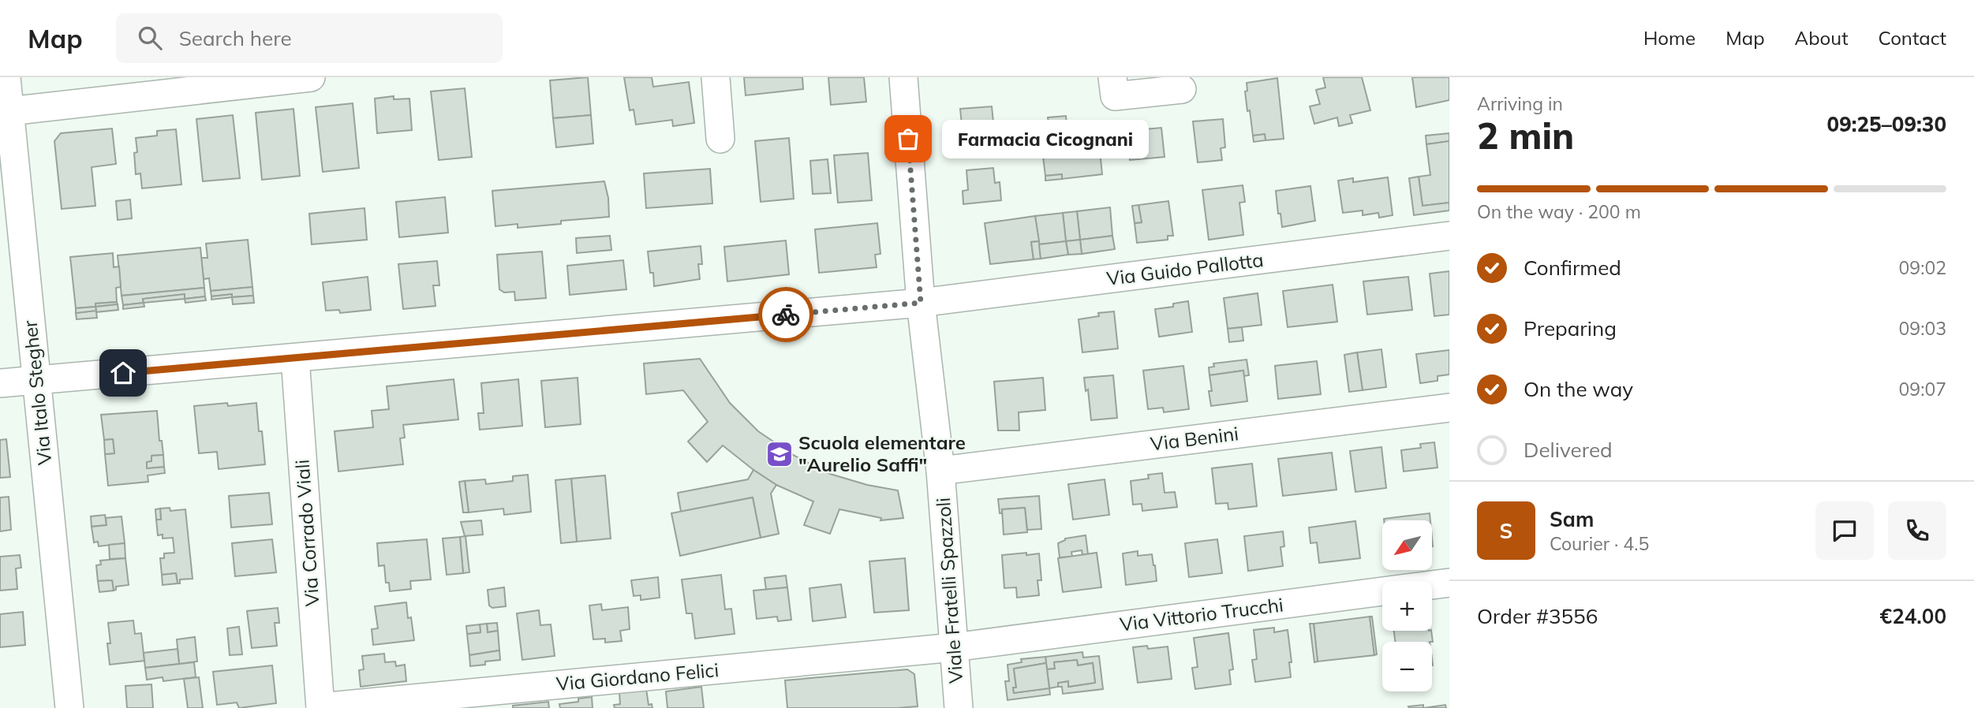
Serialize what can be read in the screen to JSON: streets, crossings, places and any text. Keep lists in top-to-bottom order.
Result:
{
  "streets": {
    "street": [
      "Via Guido Pallotta",
      "Via Italo Stegher",
      "Via Benini",
      "Via Corrado Viali",
      "Viale Fratelli Spazzoli",
      "Via Vittorio Trucchi",
      "Via Giordano Felici"
    ]
  },
  "crossings": [
    ["Via Guido Pallotta", "Via Italo Stegher"],
    ["Via Guido Pallotta", "Via Corrado Viali"],
    ["Via Guido Pallotta", "Viale Fratelli Spazzoli"],
    ["Via Benini", "Viale Fratelli Spazzoli"],
    ["Via Corrado Viali", "Via Giordano Felici"],
    ["Viale Fratelli Spazzoli", "Via Vittorio Trucchi"],
    ["Viale Fratelli Spazzoli", "Via Giordano Felici"],
    ["Via Vittorio Trucchi", "Via Giordano Felici"]
  ],
  "places": {
    "other": ["Farmacia Cicognani"],
    "school or university": ["Scuola elementare \"Aurelio Saffi\""]
  },
  "north": "bottom left",
  "page": {
    "header": "Map",
    "search": "Search here",
    "nav": [
      "Home",
      "Map",
      "About",
      "Contact"
    ],
    "heading": ["2 min", "Arriving in", "09:25–09:30"],
    "panel": [
      "Sam",
      "Courier · 4.5",
      "Order #3556",
      "€24.00"
    ],
    "bubble": "Farmacia Cicognani",
    "bar": "On the way · 200 m",
    "list": [
      ["Confirmed", "09:02"],
      ["Preparing", "09:03"],
      ["On the way", "09:07"],
      "Delivered"
    ],
    "round": "S",
    "map_buttons": ["+", "−"]
  }
}
